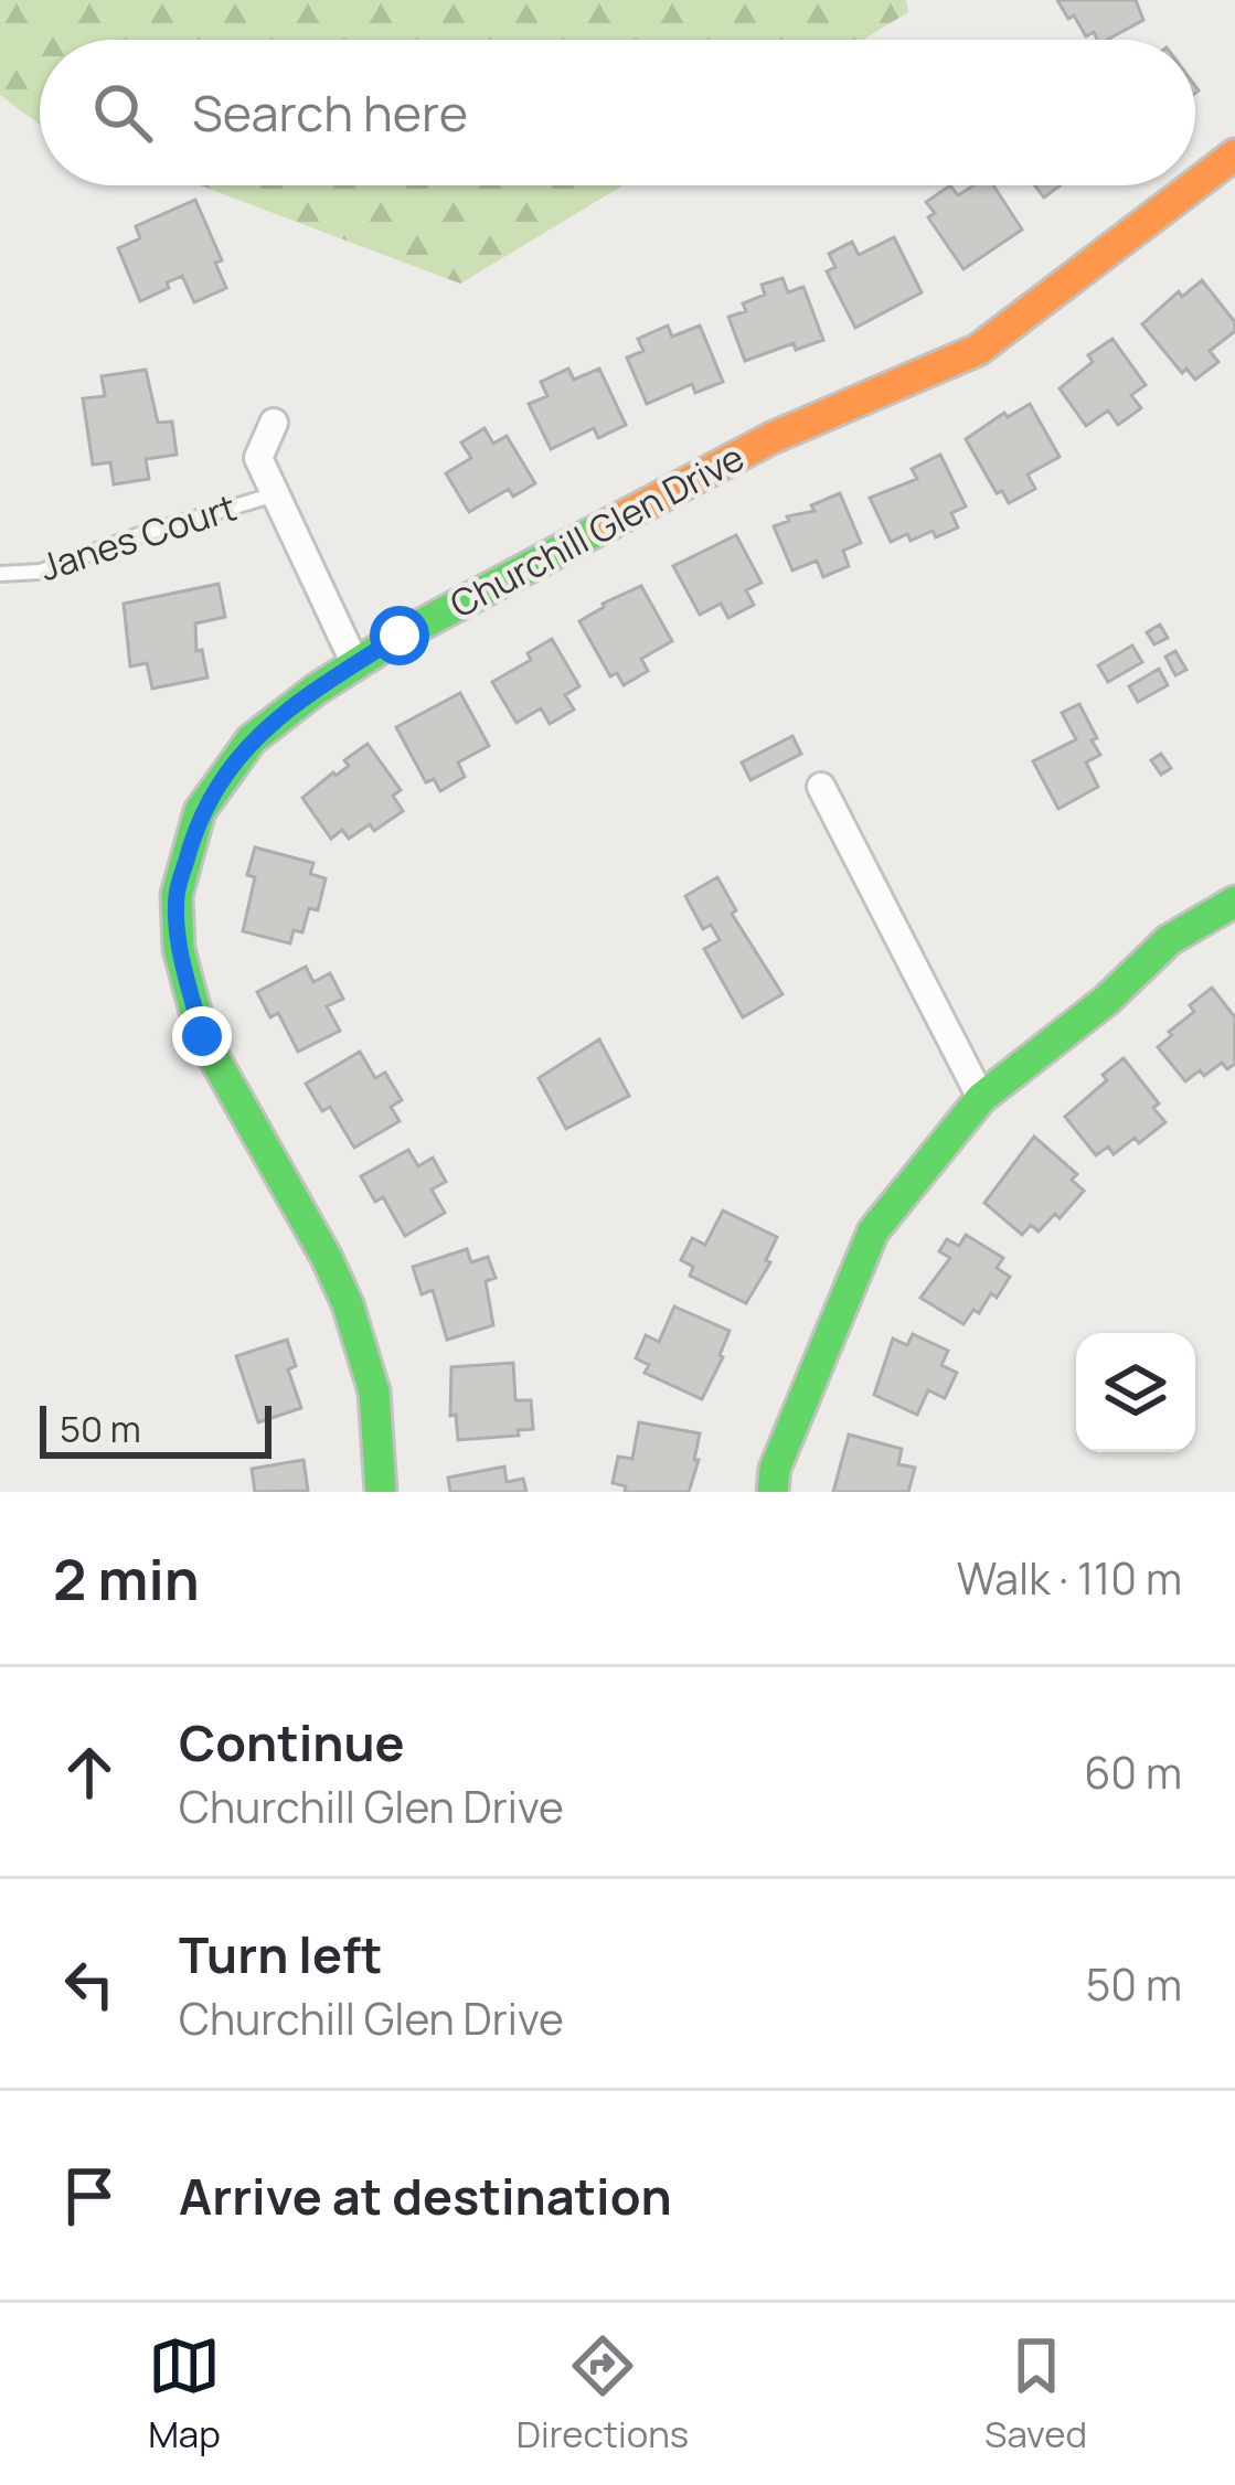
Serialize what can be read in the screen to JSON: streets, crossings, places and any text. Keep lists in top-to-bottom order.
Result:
{
  "streets": {
    "street": ["Churchill Glen Drive", "Janes Court"]
  },
  "crossings": [
    ["Churchill Glen Drive", "Janes Court"]
  ],
  "scale_bar": "50 m",
  "page": {
    "search": "Search here",
    "scale": "50 m",
    "heading": ["2 min", "Walk · 110 m"],
    "list": [
      ["Continue", "Churchill Glen Drive", "60 m"],
      ["Turn left", "Churchill Glen Drive", "50 m"],
      "Arrive at destination"
    ],
    "nav": ["Map", "Directions", "Saved"]
  }
}
